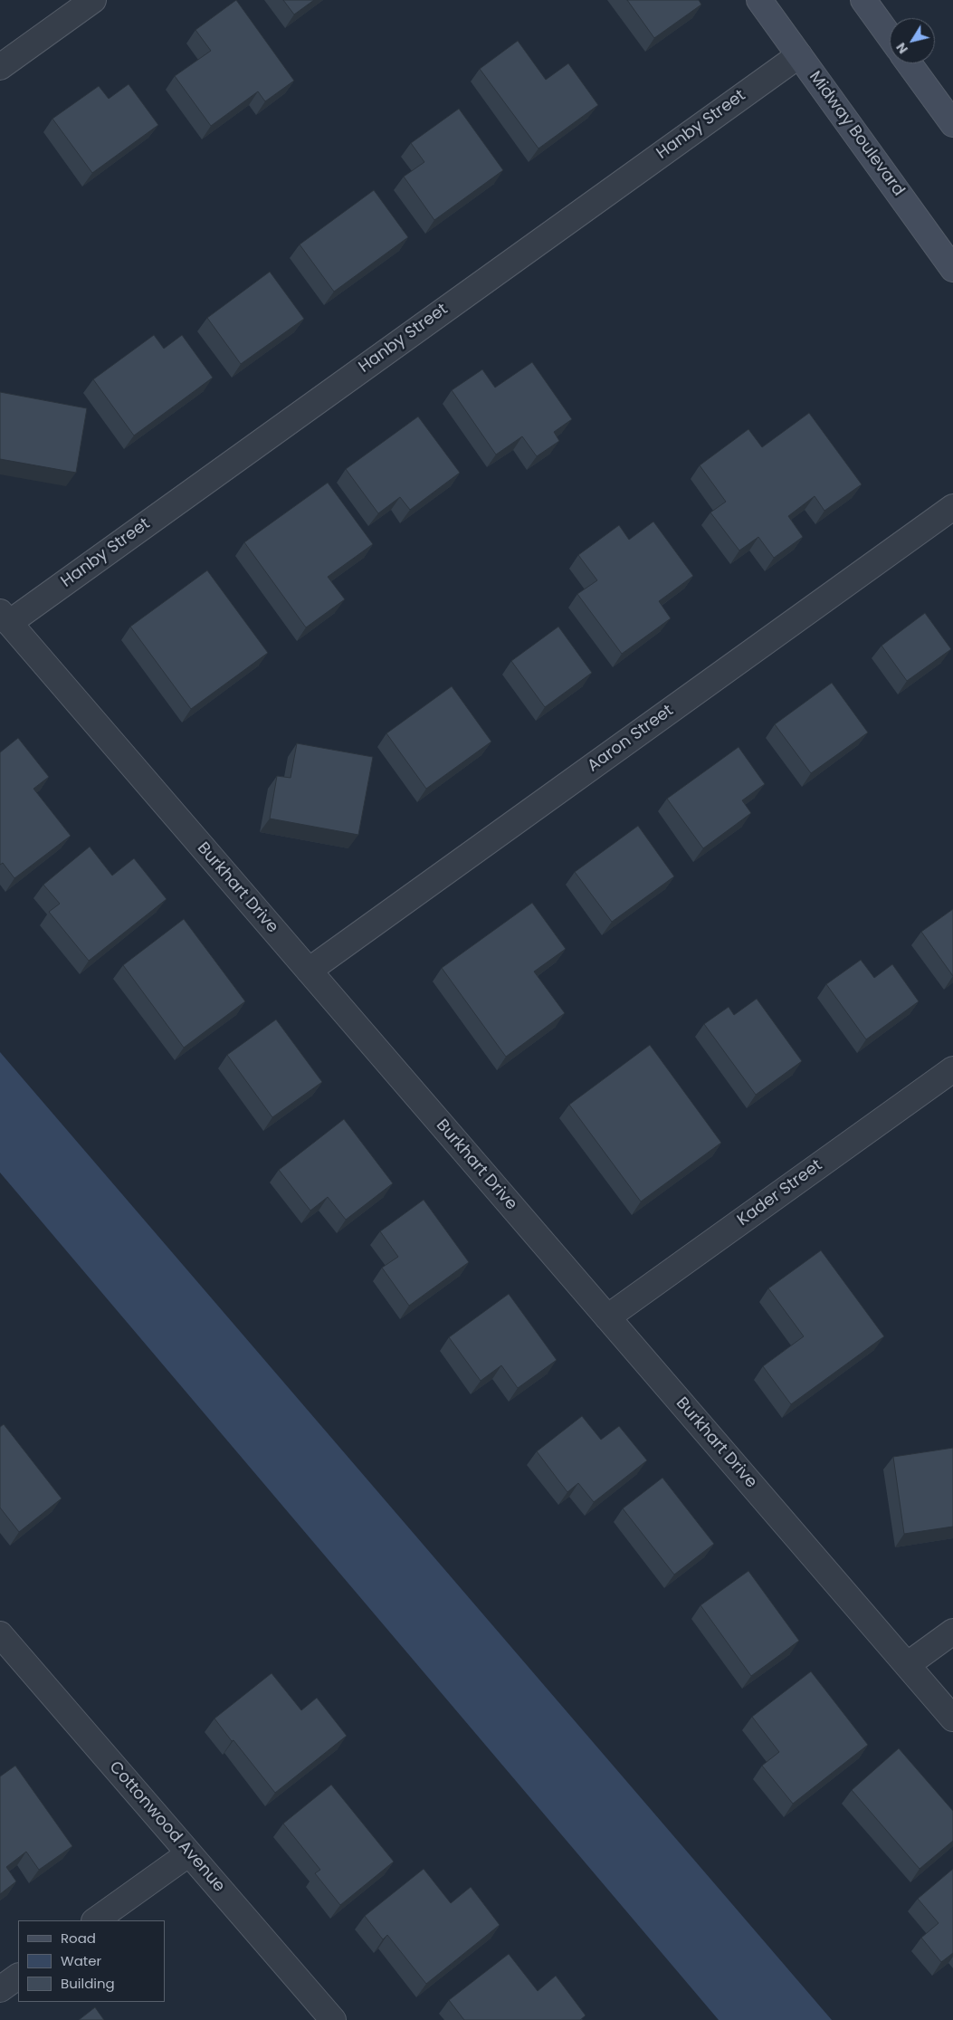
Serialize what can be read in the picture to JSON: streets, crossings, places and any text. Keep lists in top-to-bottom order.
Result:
{
  "streets": {
    "street": [
      "Hanby Street",
      "Midway Boulevard",
      "Aaron Street",
      "Burkhart Drive",
      "Kader Street",
      "Cottonwood Avenue"
    ]
  },
  "crossings": [
    ["Hanby Street", "Midway Boulevard"],
    ["Hanby Street", "Burkhart Drive"],
    ["Aaron Street", "Burkhart Drive"],
    ["Burkhart Drive", "Kader Street"]
  ],
  "legend": ["Road", "Water", "Building"],
  "north": "bottom left"
}
